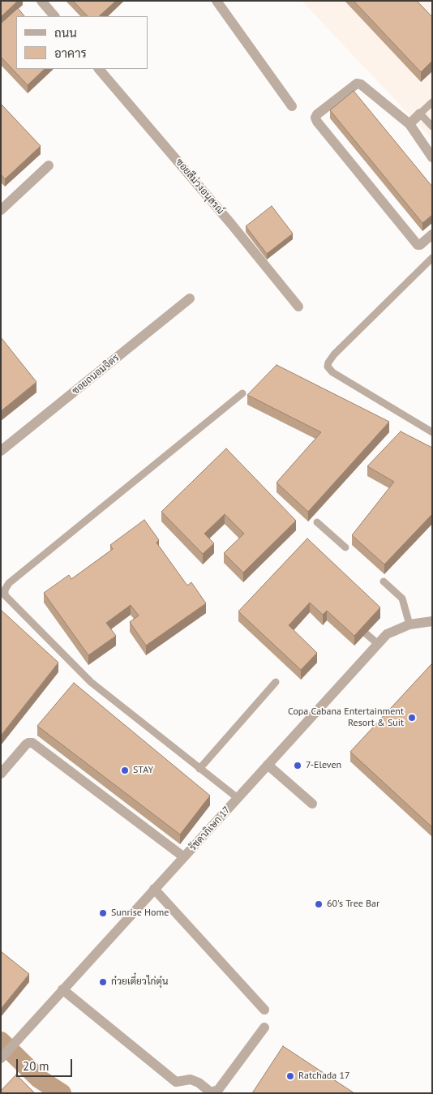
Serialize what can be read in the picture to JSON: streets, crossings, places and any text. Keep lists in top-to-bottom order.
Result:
{
  "streets": {
    "street": ["ซอยสีม่วงอนุสรณ์", "ซอยถนอมจิตร", "รัชดาภิเษก 17"]
  },
  "places": [
    "Copa Cabana Entertainment Resort & Suit",
    "7-Eleven",
    "STAY",
    "60's Tree Bar",
    "Sunrise Home",
    "ก๋วยเตี๋ยวไก่ตุ๋น",
    "Ratchada 17"
  ],
  "legend": ["ถนน", "อาคาร"],
  "scale_bar": "20 m"
}
